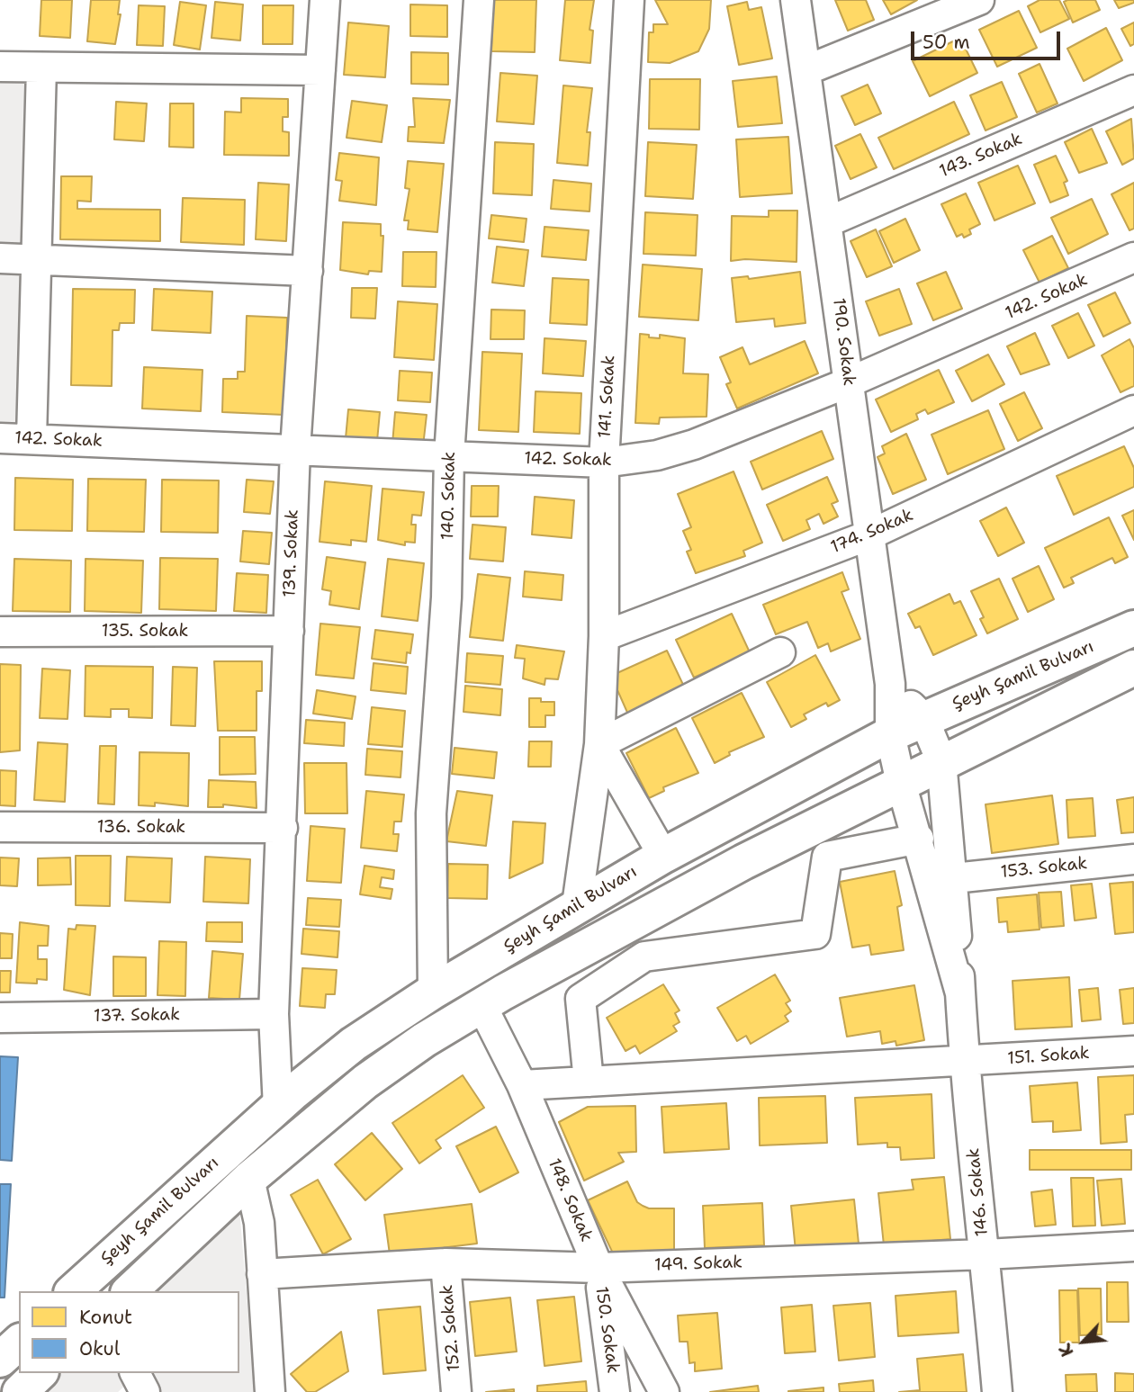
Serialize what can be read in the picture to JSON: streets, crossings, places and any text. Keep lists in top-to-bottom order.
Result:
{
  "streets": {
    "main road": ["Şeyh Şamil Bulvarı"],
    "street": [
      "143. Sokak",
      "142. Sokak",
      "190. Sokak",
      "141. Sokak",
      "140. Sokak",
      "174. Sokak",
      "139. Sokak",
      "135. Sokak",
      "136. Sokak",
      "153. Sokak",
      "137. Sokak",
      "151. Sokak",
      "146. Sokak",
      "148. Sokak",
      "149. Sokak",
      "152. Sokak",
      "150. Sokak"
    ]
  },
  "crossings": [
    ["143. Sokak", "190. Sokak"],
    ["142. Sokak", "190. Sokak"],
    ["142. Sokak", "141. Sokak"],
    ["142. Sokak", "140. Sokak"],
    ["142. Sokak", "139. Sokak"],
    ["190. Sokak", "174. Sokak"],
    ["190. Sokak", "Şeyh Şamil Bulvarı"],
    ["190. Sokak", "146. Sokak"],
    ["141. Sokak", "174. Sokak"],
    ["141. Sokak", "Şeyh Şamil Bulvarı"],
    ["140. Sokak", "Şeyh Şamil Bulvarı"],
    ["139. Sokak", "135. Sokak"],
    ["139. Sokak", "Şeyh Şamil Bulvarı"],
    ["139. Sokak", "136. Sokak"],
    ["139. Sokak", "137. Sokak"],
    ["Şeyh Şamil Bulvarı", "146. Sokak"],
    ["Şeyh Şamil Bulvarı", "148. Sokak"],
    ["153. Sokak", "146. Sokak"],
    ["151. Sokak", "146. Sokak"],
    ["151. Sokak", "148. Sokak"],
    ["146. Sokak", "149. Sokak"],
    ["148. Sokak", "149. Sokak"],
    ["148. Sokak", "150. Sokak"],
    ["149. Sokak", "152. Sokak"],
    ["149. Sokak", "150. Sokak"]
  ],
  "legend": ["Konut", "Okul"],
  "scale_bar": "50 m",
  "north": "bottom left"
}
